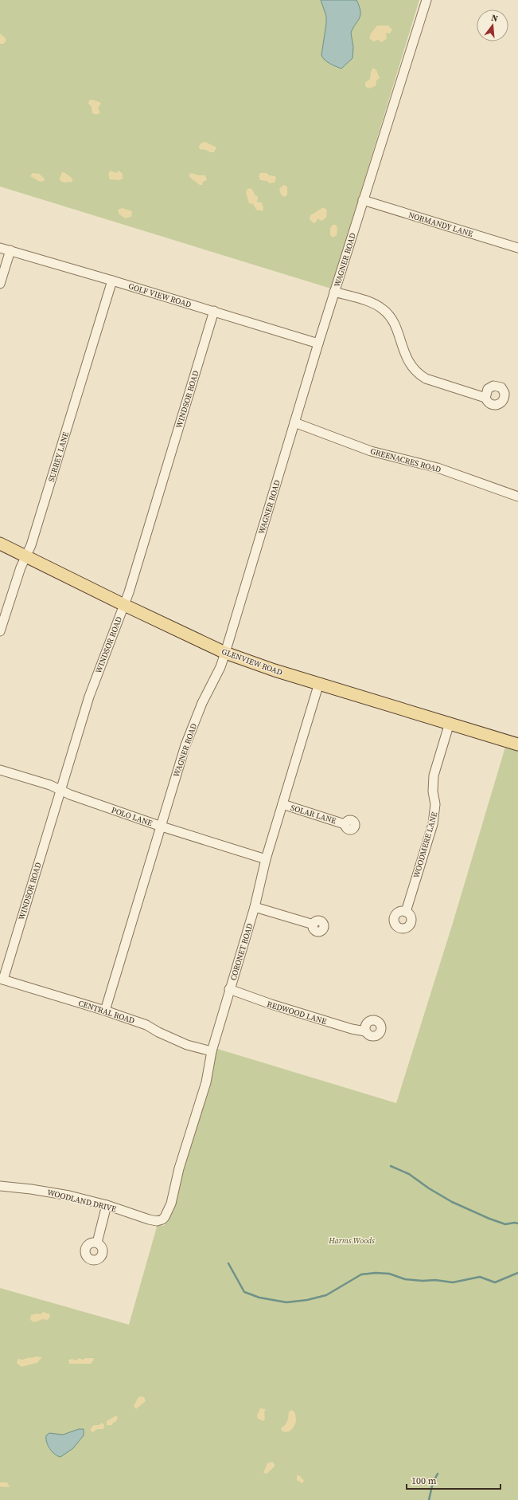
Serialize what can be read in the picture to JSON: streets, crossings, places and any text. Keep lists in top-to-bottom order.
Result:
{
  "streets": {
    "main road": ["GLENVIEW ROAD"],
    "street": [
      "NORMANDY LANE",
      "WAGNER ROAD",
      "GOLF VIEW ROAD",
      "WINDSOR ROAD",
      "SURREY LANE",
      "GREENACRES ROAD",
      "SOLAR LANE",
      "POLO LANE",
      "WOODMERE LANE",
      "CORONET ROAD",
      "CENTRAL ROAD",
      "REDWOOD LANE",
      "WOODLAND DRIVE"
    ]
  },
  "crossings": [
    ["NORMANDY LANE", "WAGNER ROAD"],
    ["WAGNER ROAD", "GOLF VIEW ROAD"],
    ["WAGNER ROAD", "GREENACRES ROAD"],
    ["WAGNER ROAD", "GLENVIEW ROAD"],
    ["WAGNER ROAD", "POLO LANE"],
    ["WAGNER ROAD", "CENTRAL ROAD"],
    ["GOLF VIEW ROAD", "WINDSOR ROAD"],
    ["GOLF VIEW ROAD", "SURREY LANE"],
    ["WINDSOR ROAD", "GLENVIEW ROAD"],
    ["WINDSOR ROAD", "POLO LANE"],
    ["WINDSOR ROAD", "CENTRAL ROAD"],
    ["SURREY LANE", "GLENVIEW ROAD"],
    ["GLENVIEW ROAD", "WOODMERE LANE"],
    ["GLENVIEW ROAD", "CORONET ROAD"],
    ["SOLAR LANE", "CORONET ROAD"],
    ["POLO LANE", "CORONET ROAD"],
    ["CORONET ROAD", "CENTRAL ROAD"],
    ["CORONET ROAD", "REDWOOD LANE"],
    ["CORONET ROAD", "WOODLAND DRIVE"]
  ],
  "parks": ["Harms Woods"],
  "scale_bar": "100 m",
  "north": "top"
}
